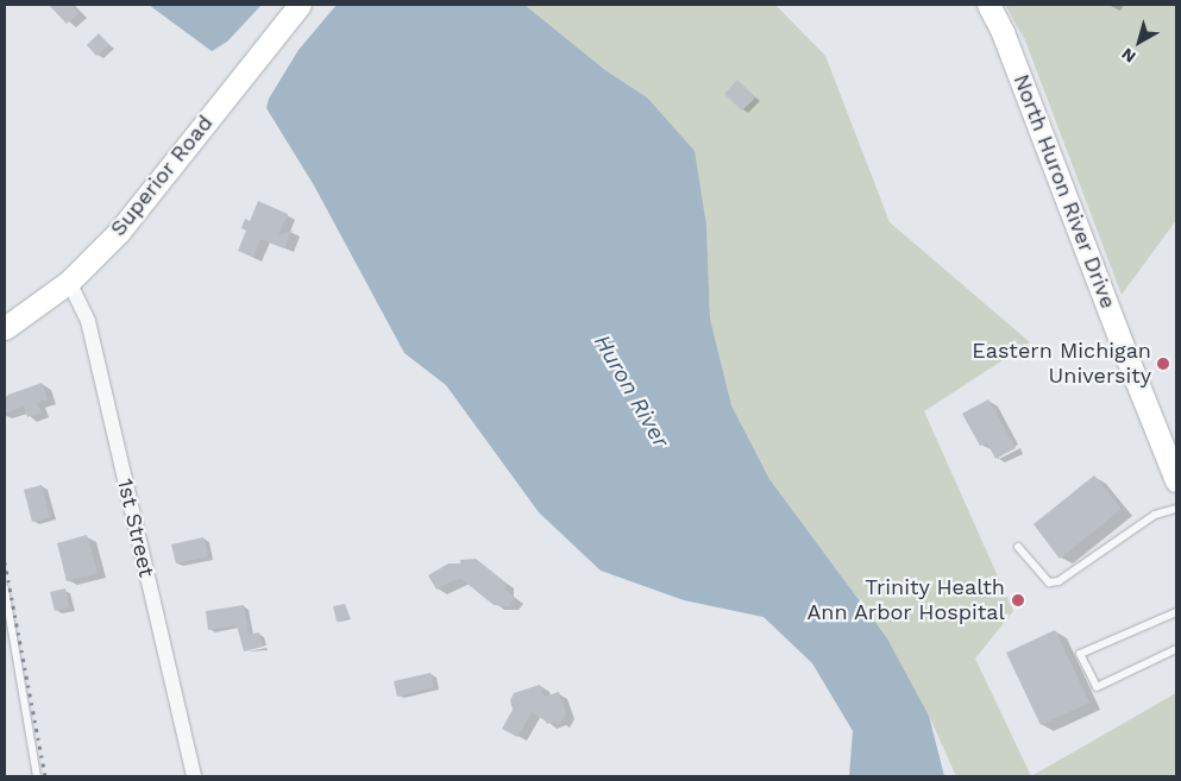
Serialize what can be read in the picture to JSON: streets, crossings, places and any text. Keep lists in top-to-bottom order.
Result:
{
  "streets": {
    "main road": ["Superior Road", "North Huron River Drive"],
    "street": ["1st Street"]
  },
  "crossings": [
    ["Superior Road", "1st Street"]
  ],
  "water": ["Huron River"],
  "places": ["Eastern Michigan University", "Trinity Health Ann Arbor Hospital"],
  "north": "bottom left"
}
